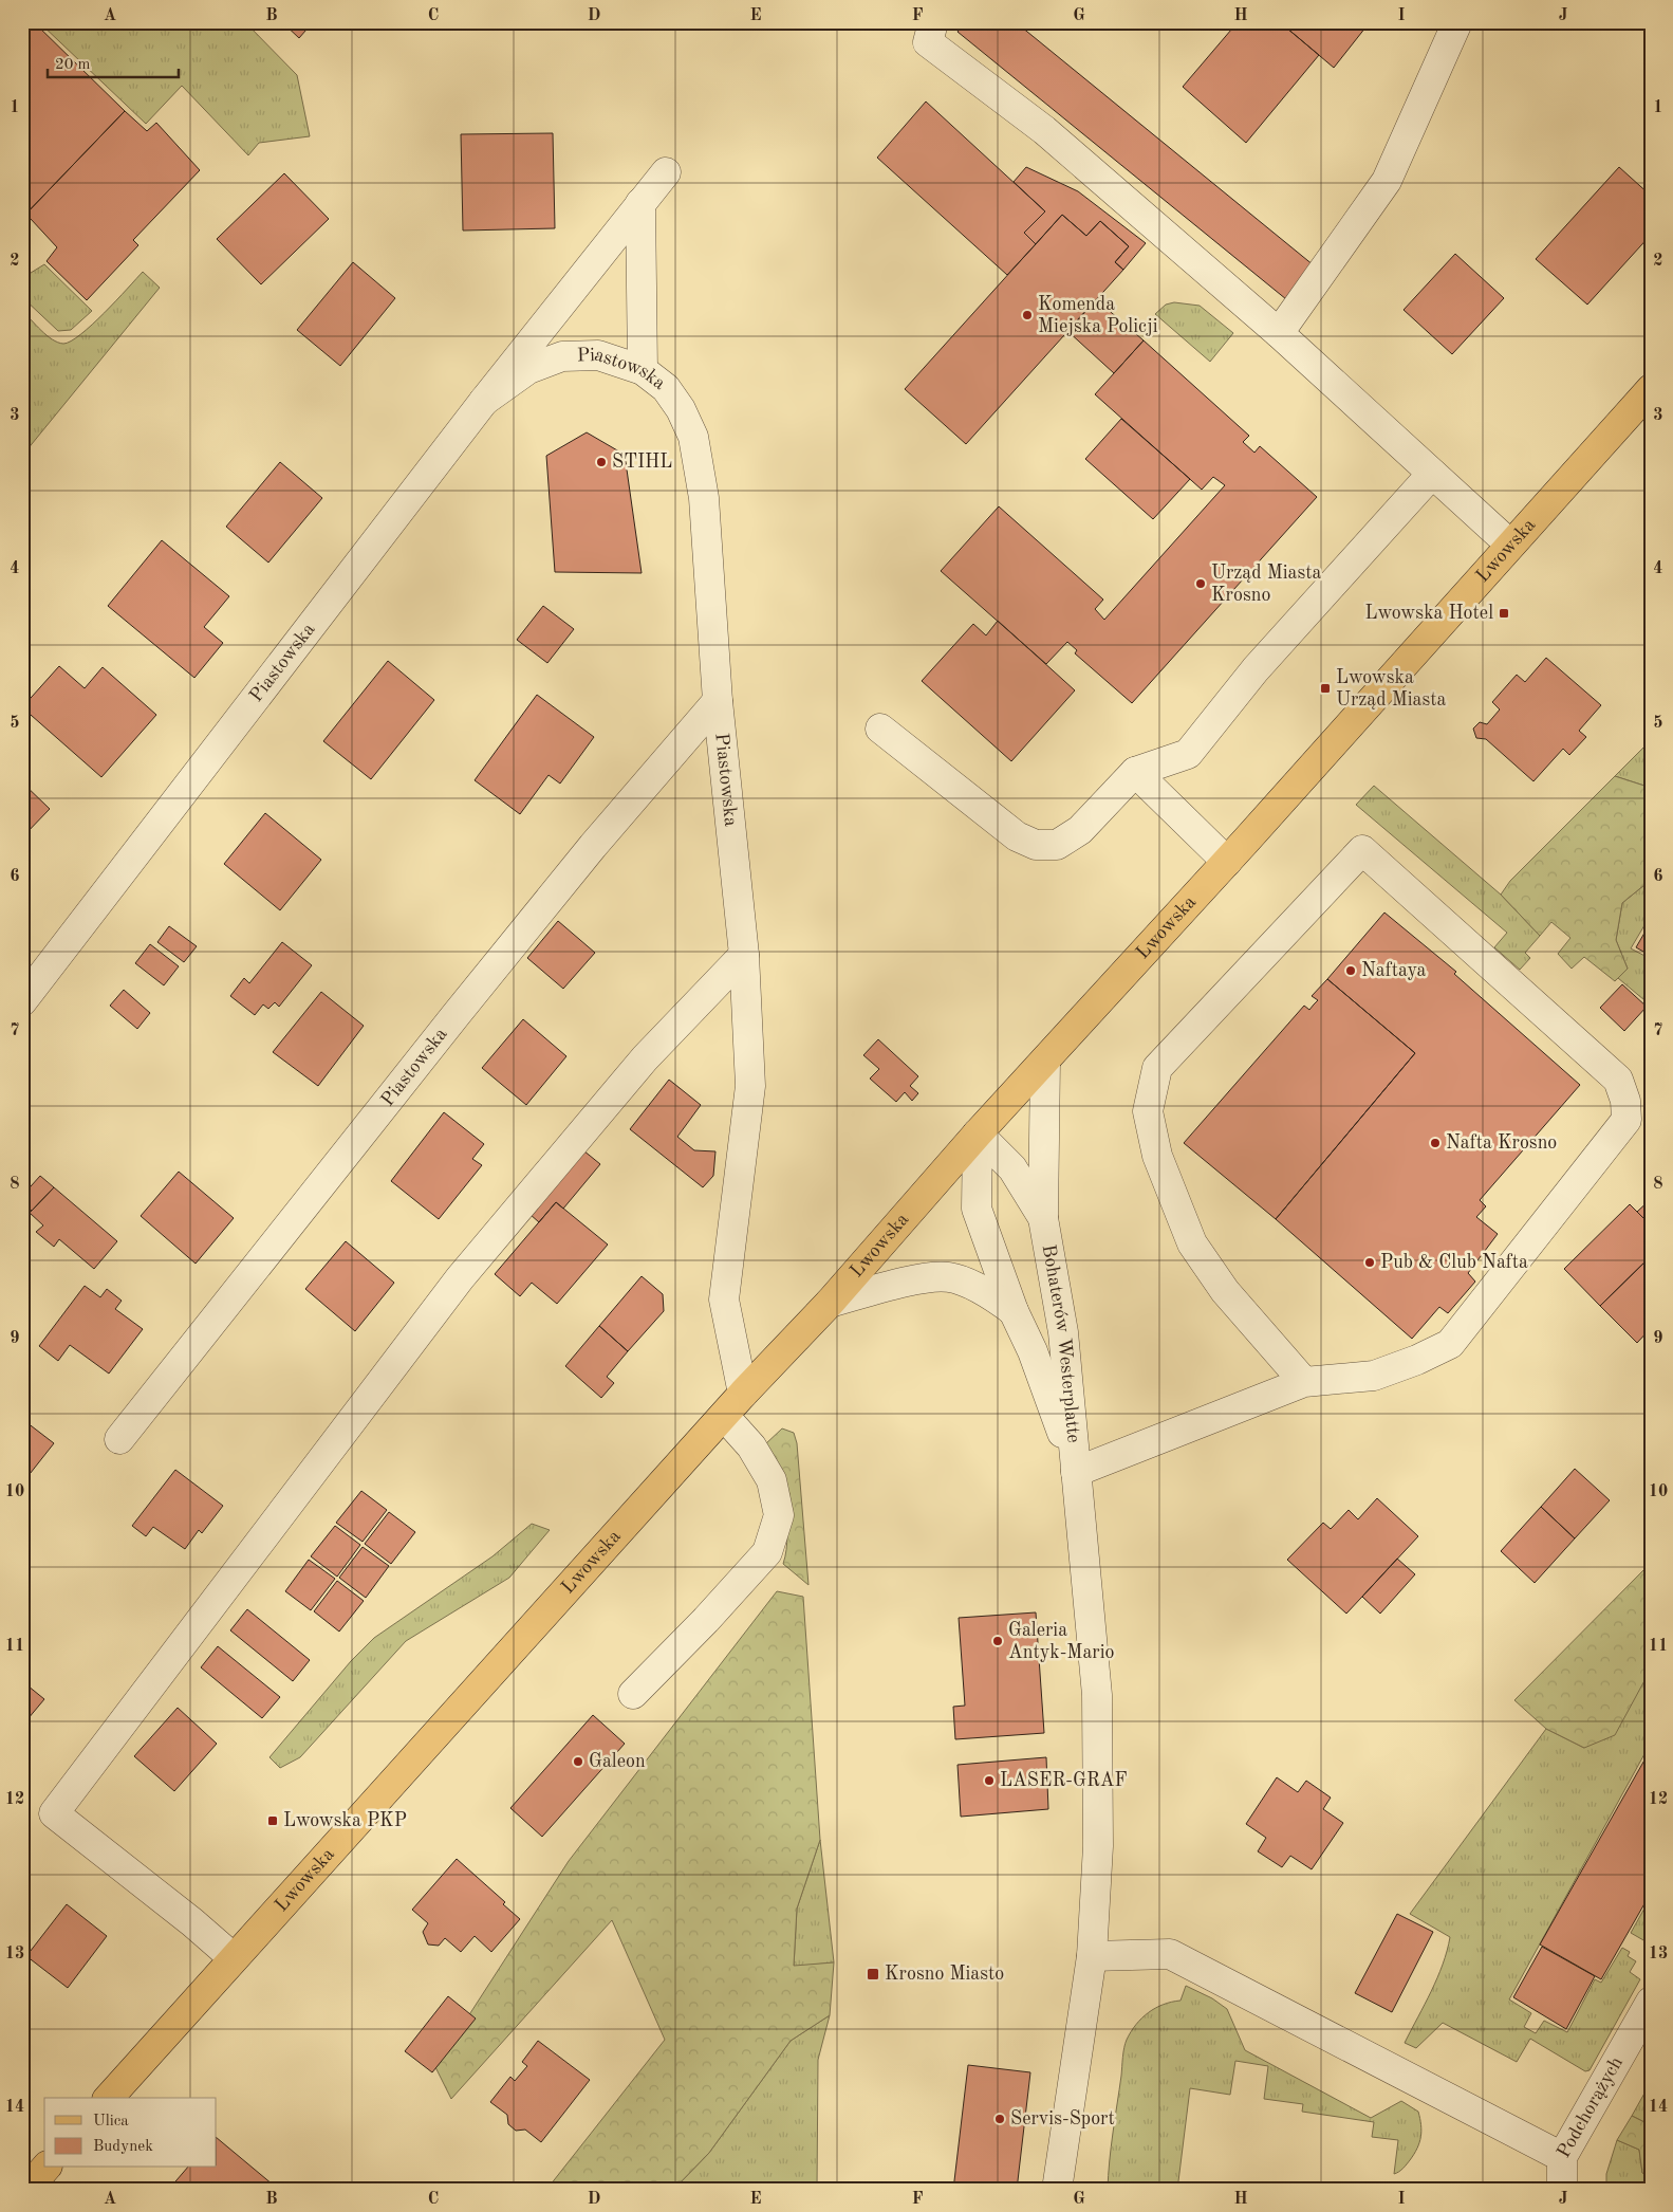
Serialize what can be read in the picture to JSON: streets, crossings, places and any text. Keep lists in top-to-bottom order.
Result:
{
  "streets": {
    "main road": ["Lwowska"],
    "street": ["Piastowska", "Bohaterów Westerplatte", "Podchorążych"]
  },
  "crossings": [
    ["Piastowska", "Lwowska"],
    ["Lwowska", "Bohaterów Westerplatte"]
  ],
  "places": {
    "other": [
      "Komenda Miejska Policji",
      "STIHL",
      "Urząd Miasta Krosno",
      "Naftaya",
      "Nafta Krosno",
      "Pub & Club Nafta",
      "Galeria Antyk-Mario",
      "Galeon",
      "LASER-GRAF",
      "Servis-Sport"
    ],
    "transit": [
      "Lwowska Hotel",
      "Lwowska Urząd Miasta",
      "Lwowska PKP",
      "Krosno Miasto"
    ]
  },
  "legend": ["Ulica", "Budynek"],
  "scale_bar": "20 m",
  "grid": {
    "columns": [
      "A",
      "B",
      "C",
      "D",
      "E",
      "F",
      "G",
      "H",
      "I",
      "J"
    ],
    "rows": [
      "1",
      "2",
      "3",
      "4",
      "5",
      "6",
      "7",
      "8",
      "9",
      "10",
      "11",
      "12",
      "13",
      "14"
    ]
  }
}
